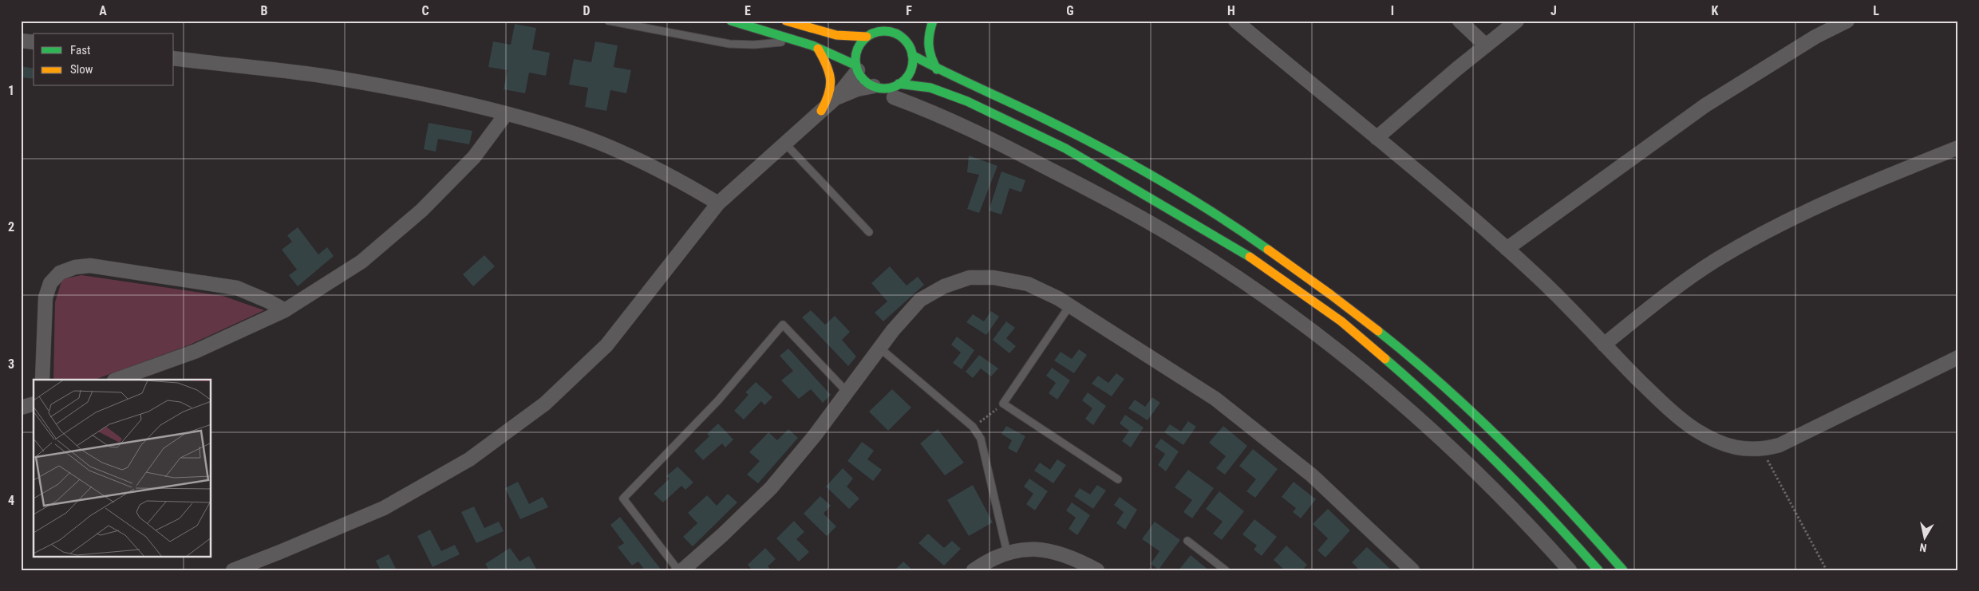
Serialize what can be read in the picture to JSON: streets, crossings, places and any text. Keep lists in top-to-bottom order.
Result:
{
  "legend": ["Fast", "Slow"],
  "north": "bottom",
  "grid": {
    "columns": [
      "A",
      "B",
      "C",
      "D",
      "E",
      "F",
      "G",
      "H",
      "I",
      "J",
      "K",
      "L"
    ],
    "rows": [
      "1",
      "2",
      "3",
      "4"
    ]
  }
}
